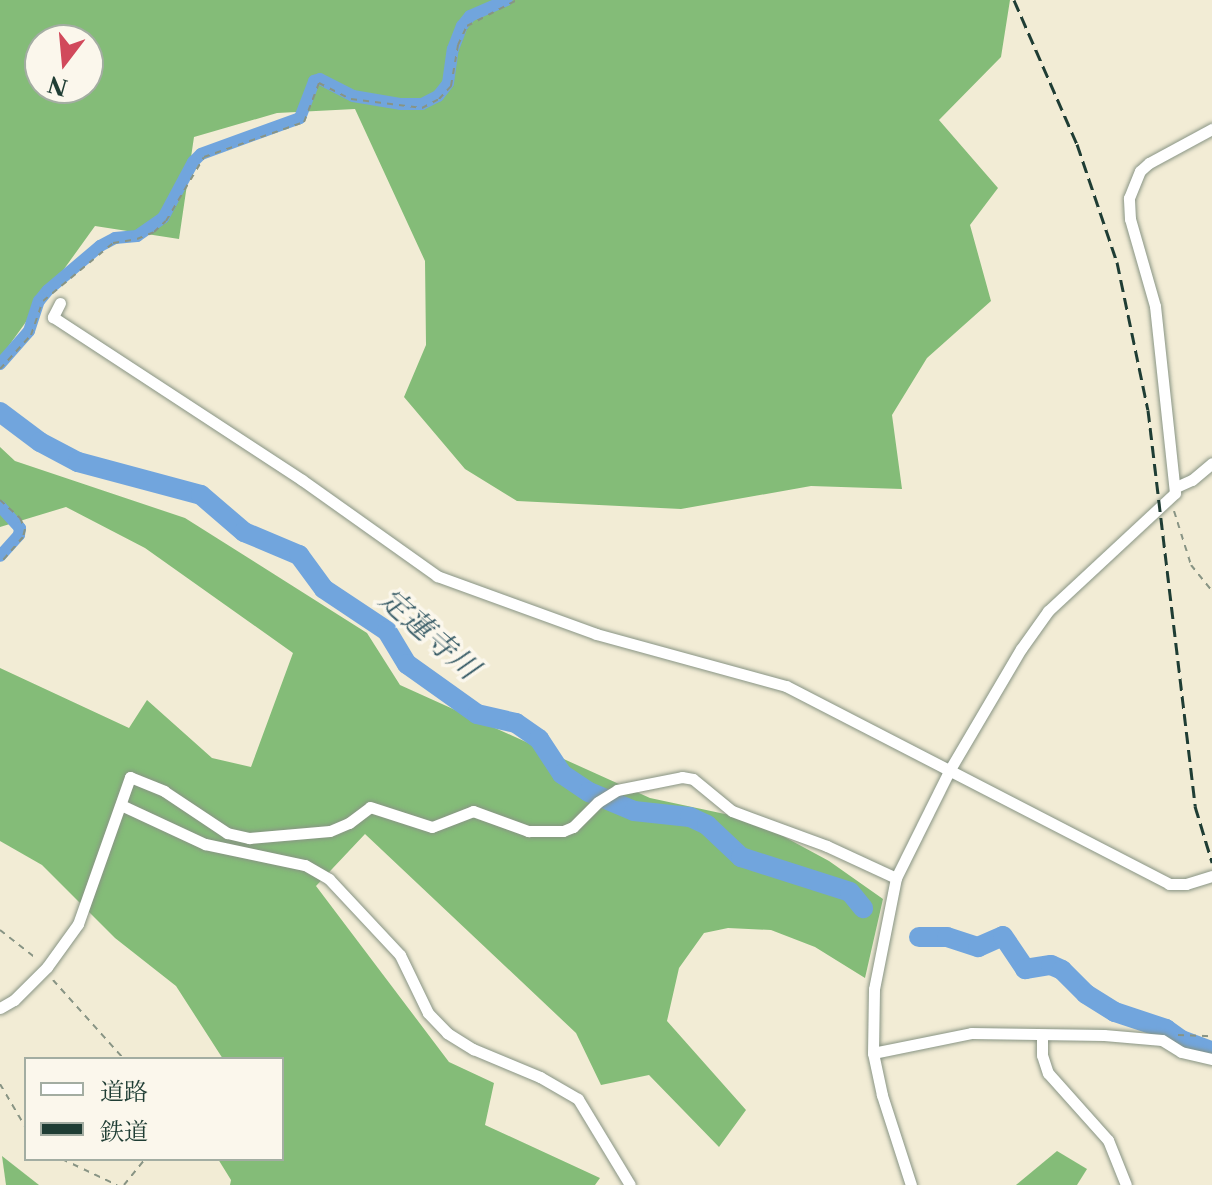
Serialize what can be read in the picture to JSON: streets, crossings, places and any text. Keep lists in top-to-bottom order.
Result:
{
  "water": ["定蓮寺川"],
  "legend": ["道路", "鉄道"],
  "north": "bottom"
}
